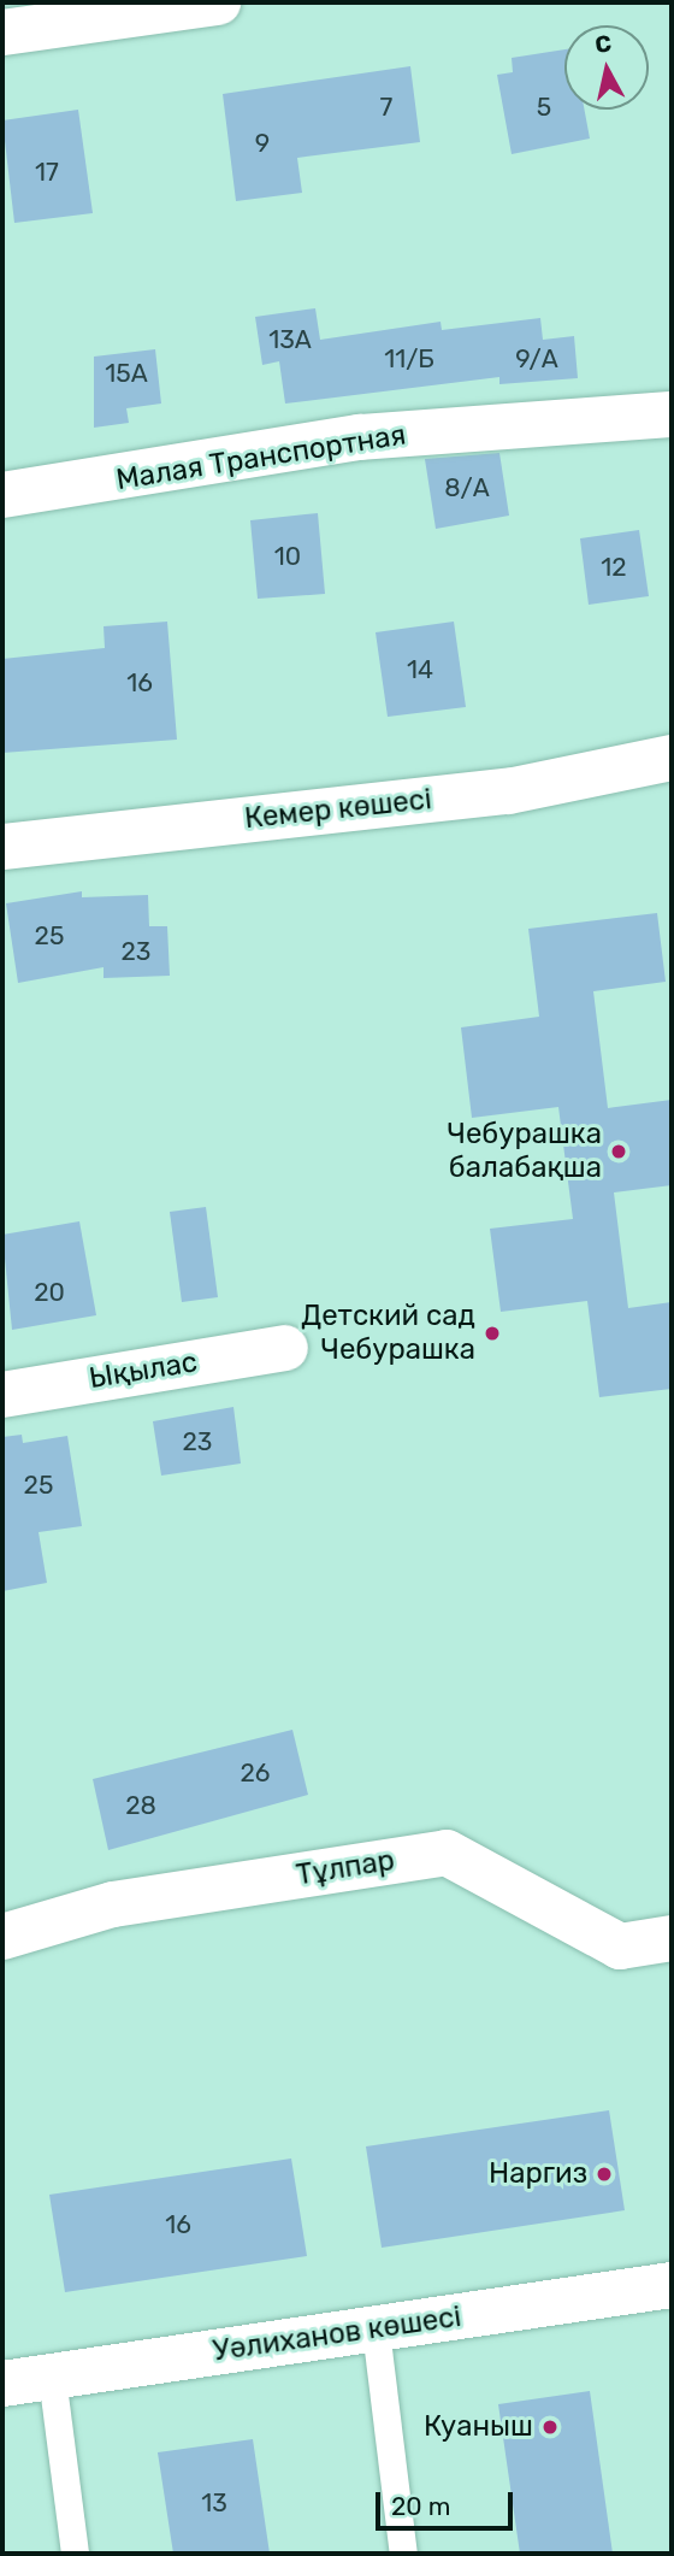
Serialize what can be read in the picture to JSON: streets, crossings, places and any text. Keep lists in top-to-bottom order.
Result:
{
  "streets": {
    "street": [
      "Малая Транспортная",
      "Кемер көшесі",
      "Ықылас",
      "Тұлпар",
      "Уәлиханов көшесі"
    ]
  },
  "places": [
    "Чебурашка балабақша",
    "Детский сад Чебурашка",
    "Наргиз",
    "Куаныш"
  ],
  "house_numbers": [
    "7",
    "5",
    "9",
    "17",
    "13А",
    "11/Б",
    "9/А",
    "15А",
    "8/А",
    "10",
    "12",
    "14",
    "16",
    "25",
    "23",
    "20",
    "23",
    "25",
    "26",
    "28",
    "16",
    "13"
  ],
  "scale_bar": "20 m",
  "north": "top"
}
